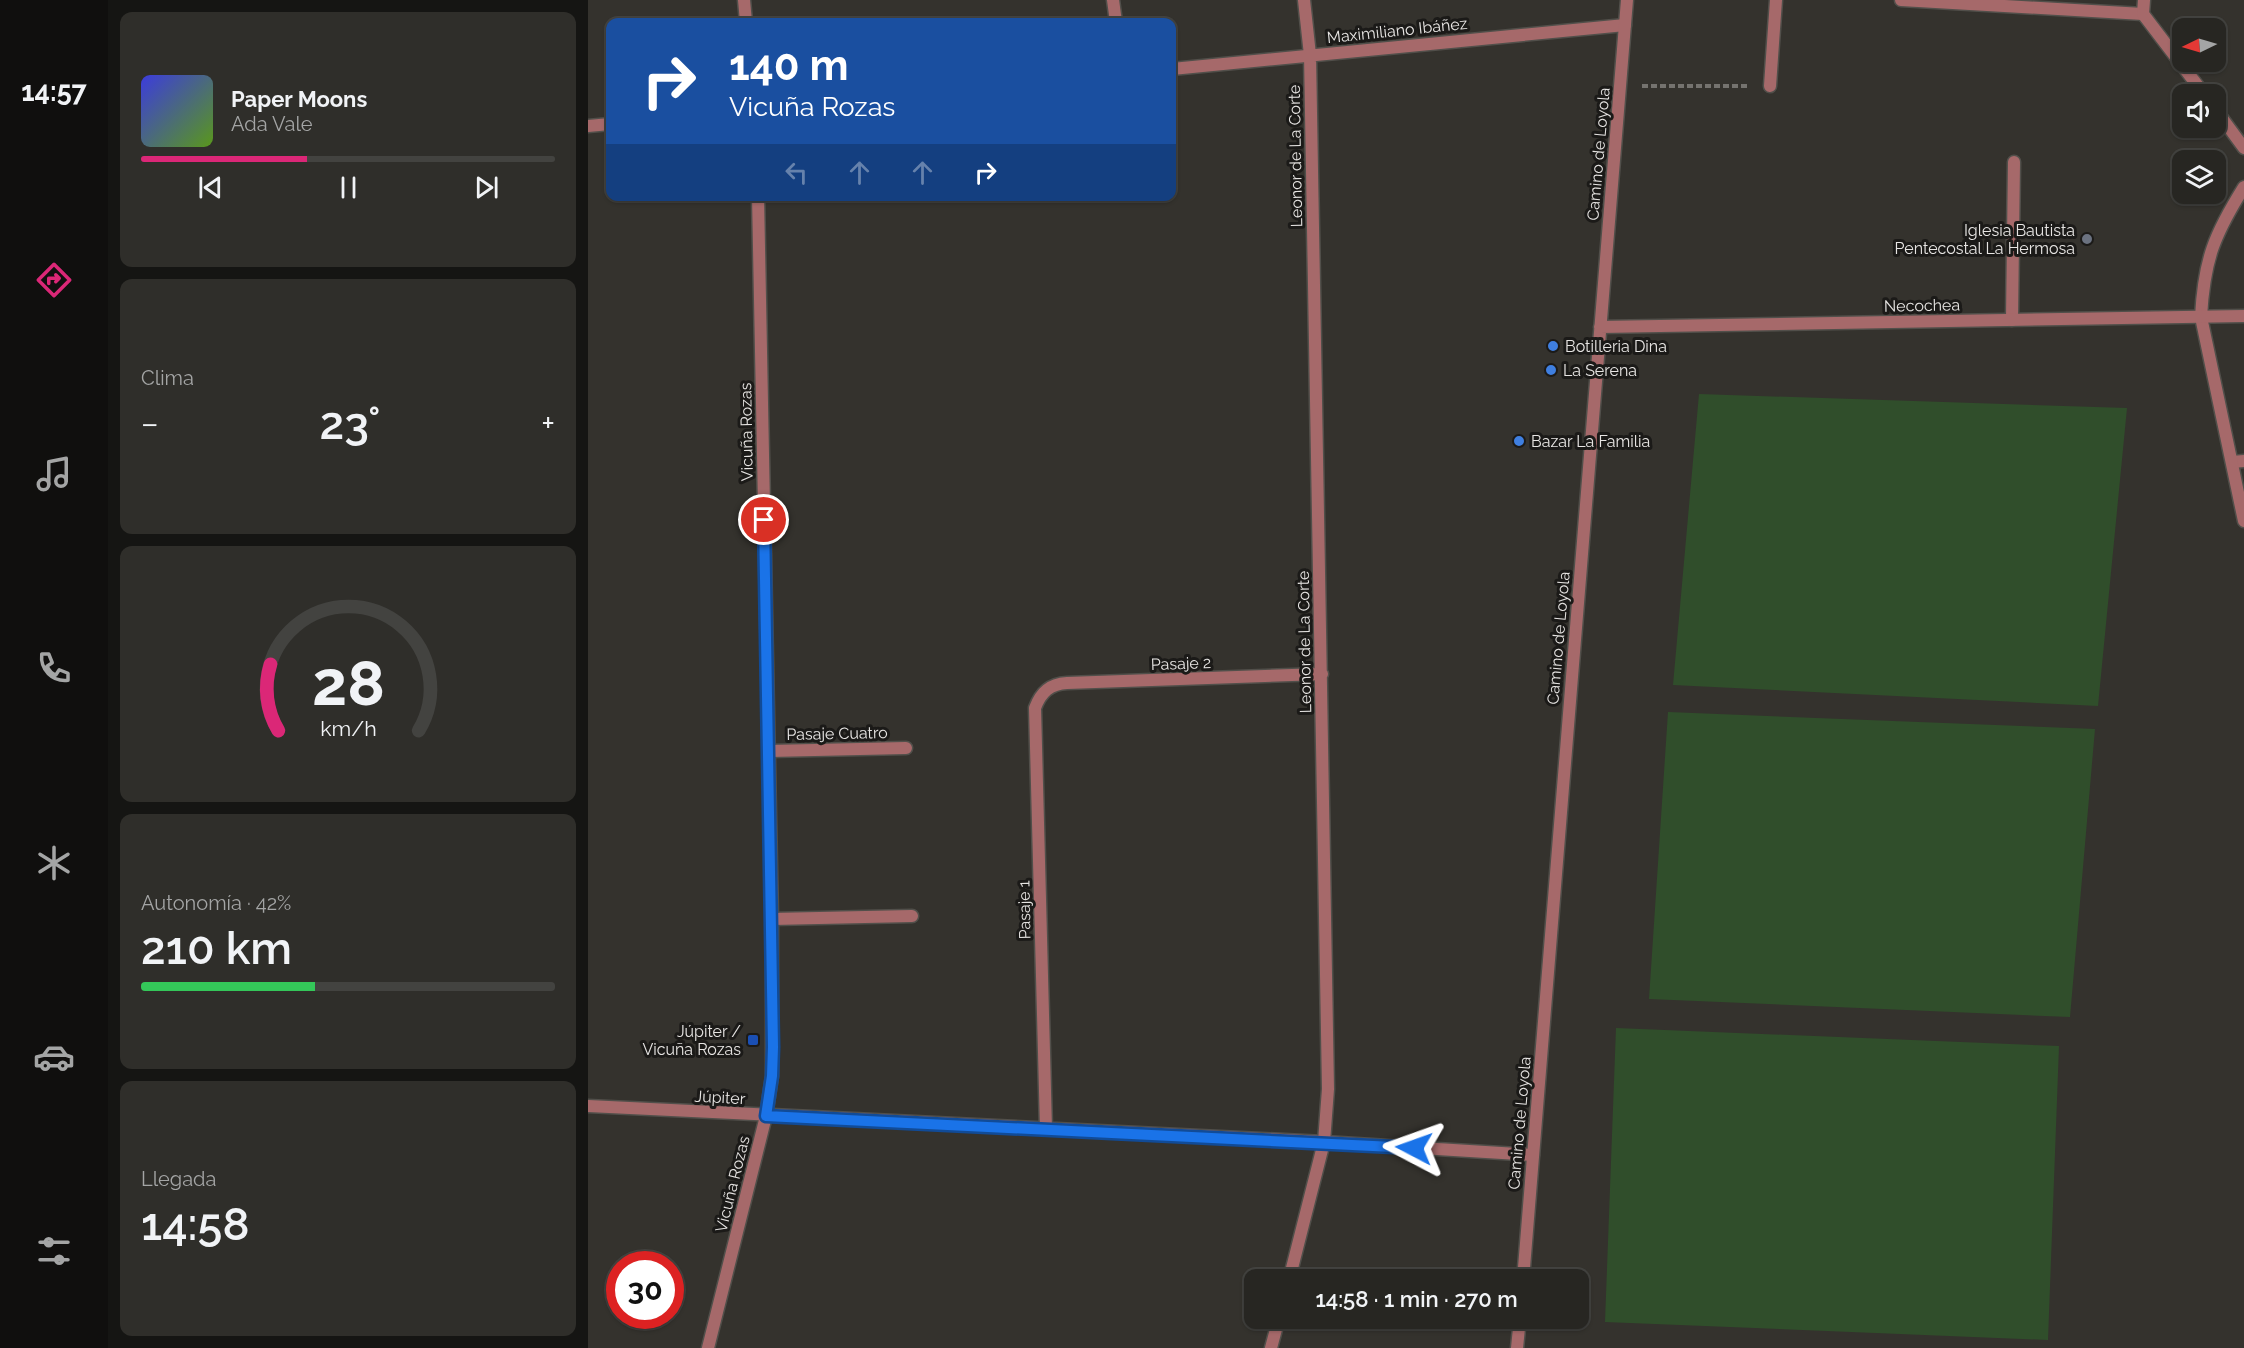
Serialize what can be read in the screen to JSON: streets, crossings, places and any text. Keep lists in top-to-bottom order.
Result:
{
  "streets": {
    "street": [
      "Maximiliano Ibáñez",
      "Camino de Loyola",
      "Leonor de La Corte",
      "Necochea",
      "Vicuña Rozas",
      "Pasaje 2",
      "Pasaje Cuatro",
      "Pasaje 1",
      "Júpiter"
    ]
  },
  "crossings": [
    ["Maximiliano Ibáñez", "Camino de Loyola"],
    ["Maximiliano Ibáñez", "Leonor de La Corte"],
    ["Camino de Loyola", "Necochea"],
    ["Camino de Loyola", "Júpiter"],
    ["Leonor de La Corte", "Pasaje 2"],
    ["Leonor de La Corte", "Júpiter"],
    ["Vicuña Rozas", "Pasaje Cuatro"],
    ["Vicuña Rozas", "Júpiter"],
    ["Pasaje 2", "Pasaje 1"],
    ["Pasaje 1", "Júpiter"]
  ],
  "places": {
    "other": [
      "Iglesia Bautista Pentecostal La Hermosa",
      "Botilleria Dina",
      "La Serena",
      "Bazar La Familia"
    ],
    "transit": ["Júpiter / Vicuña Rozas"]
  },
  "north": "left",
  "page": {
    "tabs": "14:57",
    "turn": ["140 m", "Vicuña Rozas"],
    "song": ["Paper Moons", "Ada Vale"],
    "tile": [
      "Clima",
      ["Autonomía · 42%", "210 km"],
      ["Llegada", "14:58"]
    ],
    "heat": ["−", "23°", "+"],
    "limit": "30",
    "trip": "14:58 · 1 min · 270 m",
    "gauge": ["28", "km/h"]
  }
}
